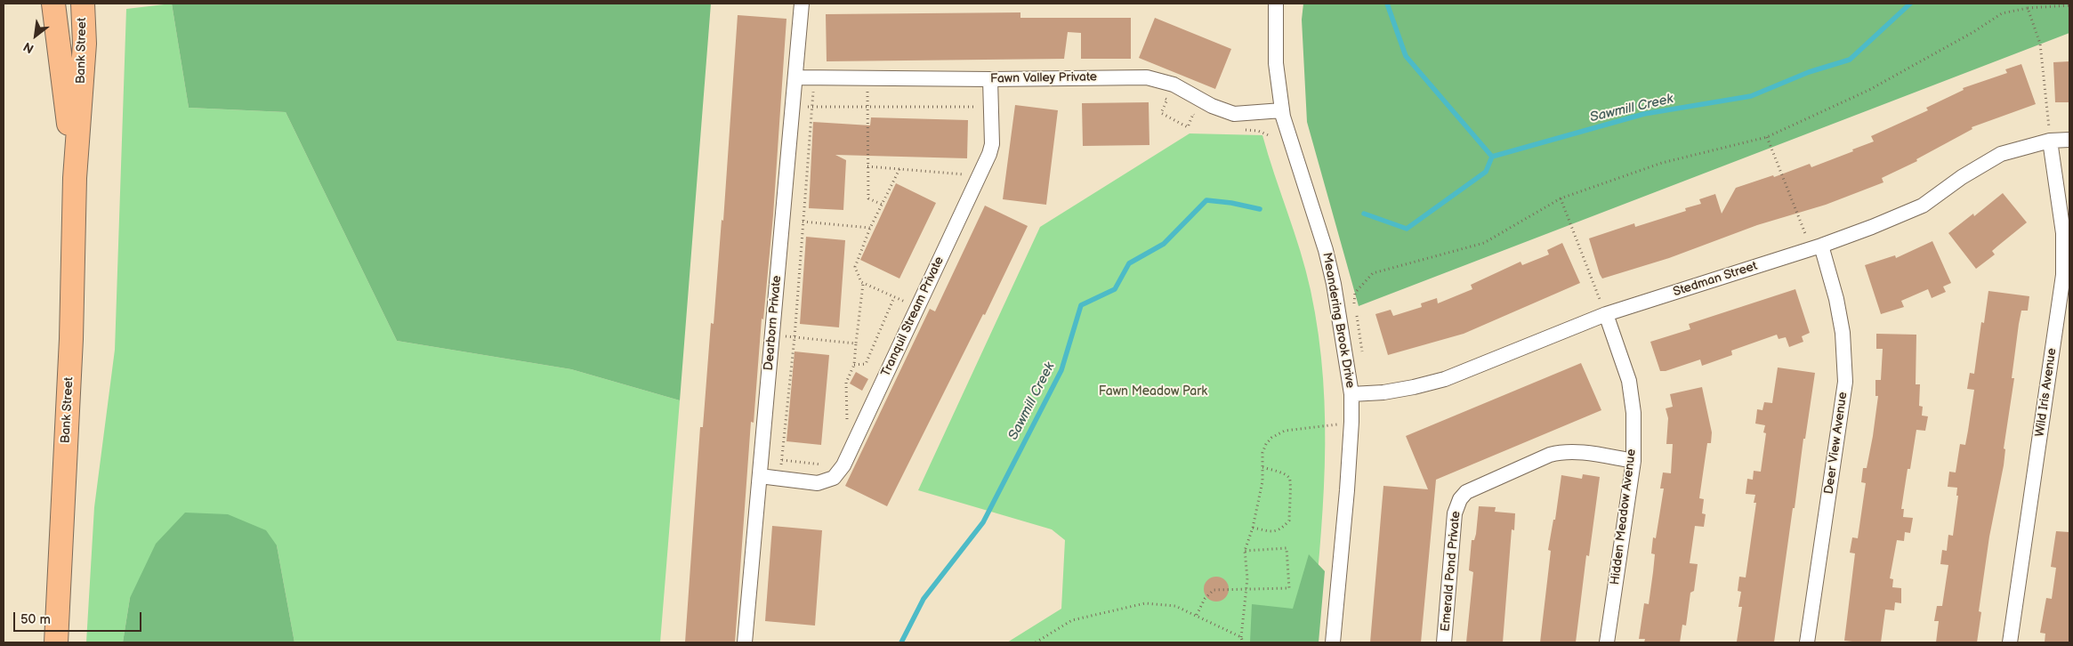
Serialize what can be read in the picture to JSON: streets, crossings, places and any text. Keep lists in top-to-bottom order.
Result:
{
  "streets": {
    "main road": ["Bank Street"],
    "street": [
      "Fawn Valley Private",
      "Stedman Street",
      "Tranquil Stream Private",
      "Meandering Brook Drive",
      "Dearborn Private",
      "Wild Iris Avenue",
      "Deer View Avenue",
      "Hidden Meadow Avenue",
      "Emerald Pond Private"
    ]
  },
  "crossings": [
    ["Fawn Valley Private", "Tranquil Stream Private"],
    ["Fawn Valley Private", "Meandering Brook Drive"],
    ["Fawn Valley Private", "Dearborn Private"],
    ["Stedman Street", "Meandering Brook Drive"],
    ["Stedman Street", "Wild Iris Avenue"],
    ["Stedman Street", "Deer View Avenue"],
    ["Stedman Street", "Hidden Meadow Avenue"],
    ["Tranquil Stream Private", "Dearborn Private"],
    ["Hidden Meadow Avenue", "Emerald Pond Private"]
  ],
  "water": ["Sawmill Creek"],
  "parks": ["Fawn Meadow Park"],
  "scale_bar": "50 m",
  "north": "bottom left"
}
